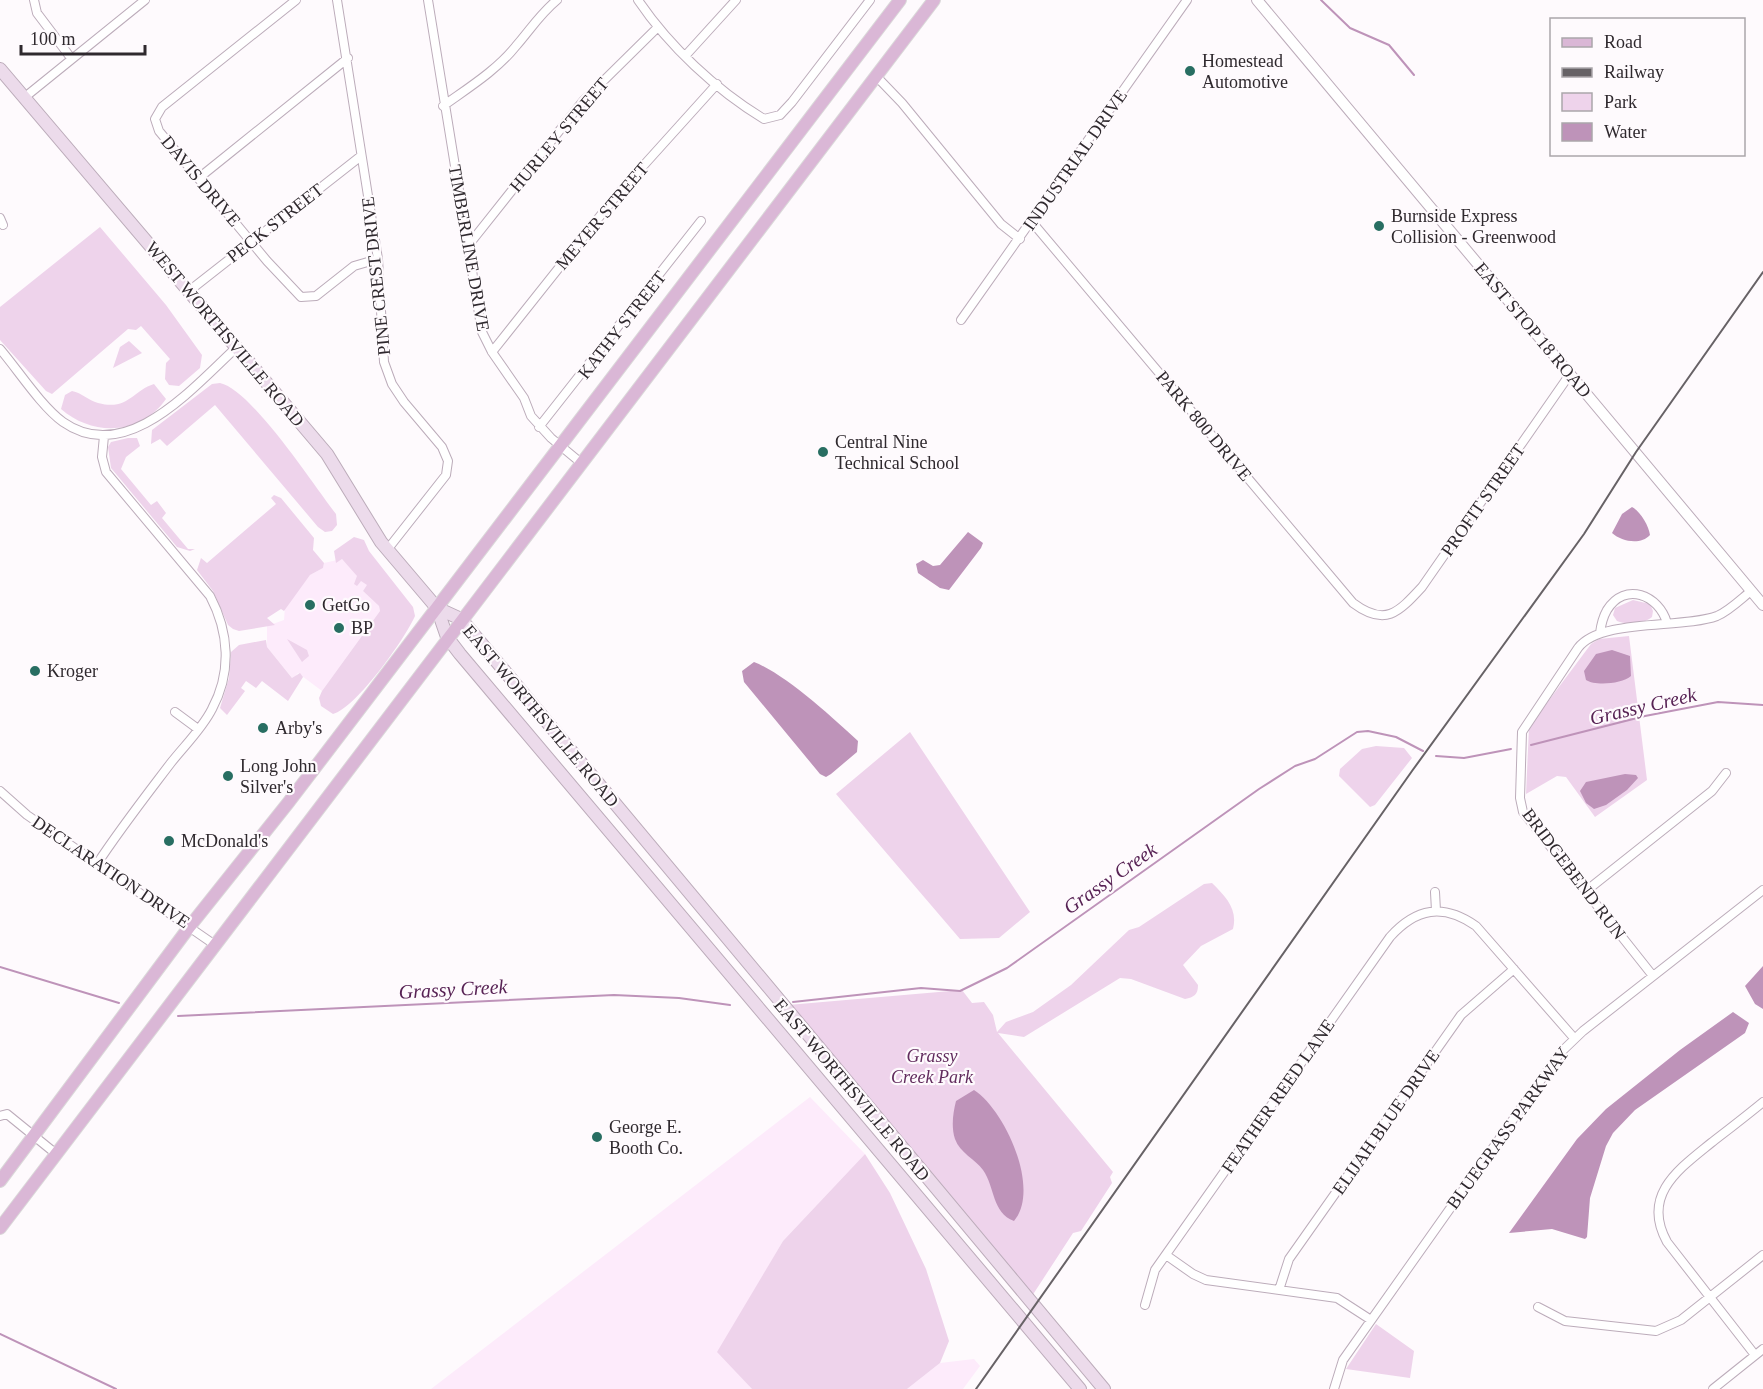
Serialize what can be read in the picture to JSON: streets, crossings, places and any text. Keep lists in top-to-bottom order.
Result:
{
  "streets": {
    "main road": ["WEST WORTHSVILLE ROAD", "EAST WORTHSVILLE ROAD"],
    "street": [
      "HURLEY STREET",
      "INDUSTRIAL DRIVE",
      "DAVIS DRIVE",
      "MEYER STREET",
      "PECK STREET",
      "TIMBERLINE DRIVE",
      "PINE CREST DRIVE",
      "KATHY STREET",
      "EAST STOP 18 ROAD",
      "PARK 800 DRIVE",
      "PROFIT STREET",
      "DECLARATION DRIVE",
      "BRIDGEBEND RUN",
      "FEATHER REED LANE",
      "ELIJAH BLUE DRIVE",
      "BLUEGRASS PARKWAY"
    ]
  },
  "crossings": [
    ["HURLEY STREET", "TIMBERLINE DRIVE"],
    ["INDUSTRIAL DRIVE", "PARK 800 DRIVE"],
    ["DAVIS DRIVE", "PECK STREET"],
    ["MEYER STREET", "TIMBERLINE DRIVE"],
    ["PECK STREET", "PINE CREST DRIVE"],
    ["PECK STREET", "WEST WORTHSVILLE ROAD"],
    ["TIMBERLINE DRIVE", "KATHY STREET"],
    ["PINE CREST DRIVE", "WEST WORTHSVILLE ROAD"],
    ["EAST STOP 18 ROAD", "PROFIT STREET"],
    ["WEST WORTHSVILLE ROAD", "EAST WORTHSVILLE ROAD"],
    ["PARK 800 DRIVE", "PROFIT STREET"],
    ["BRIDGEBEND RUN", "BLUEGRASS PARKWAY"]
  ],
  "water": ["Grassy Creek"],
  "parks": ["Grassy Creek Park"],
  "places": [
    "Homestead Automotive",
    "Burnside Express Collision - Greenwood",
    "Central Nine Technical School",
    "GetGo",
    "BP",
    "Kroger",
    "Arby's",
    "Long John Silver's",
    "McDonald's",
    "George E. Booth Co."
  ],
  "legend": [
    "Road",
    "Railway",
    "Park",
    "Water"
  ],
  "scale_bar": "100 m"
}
